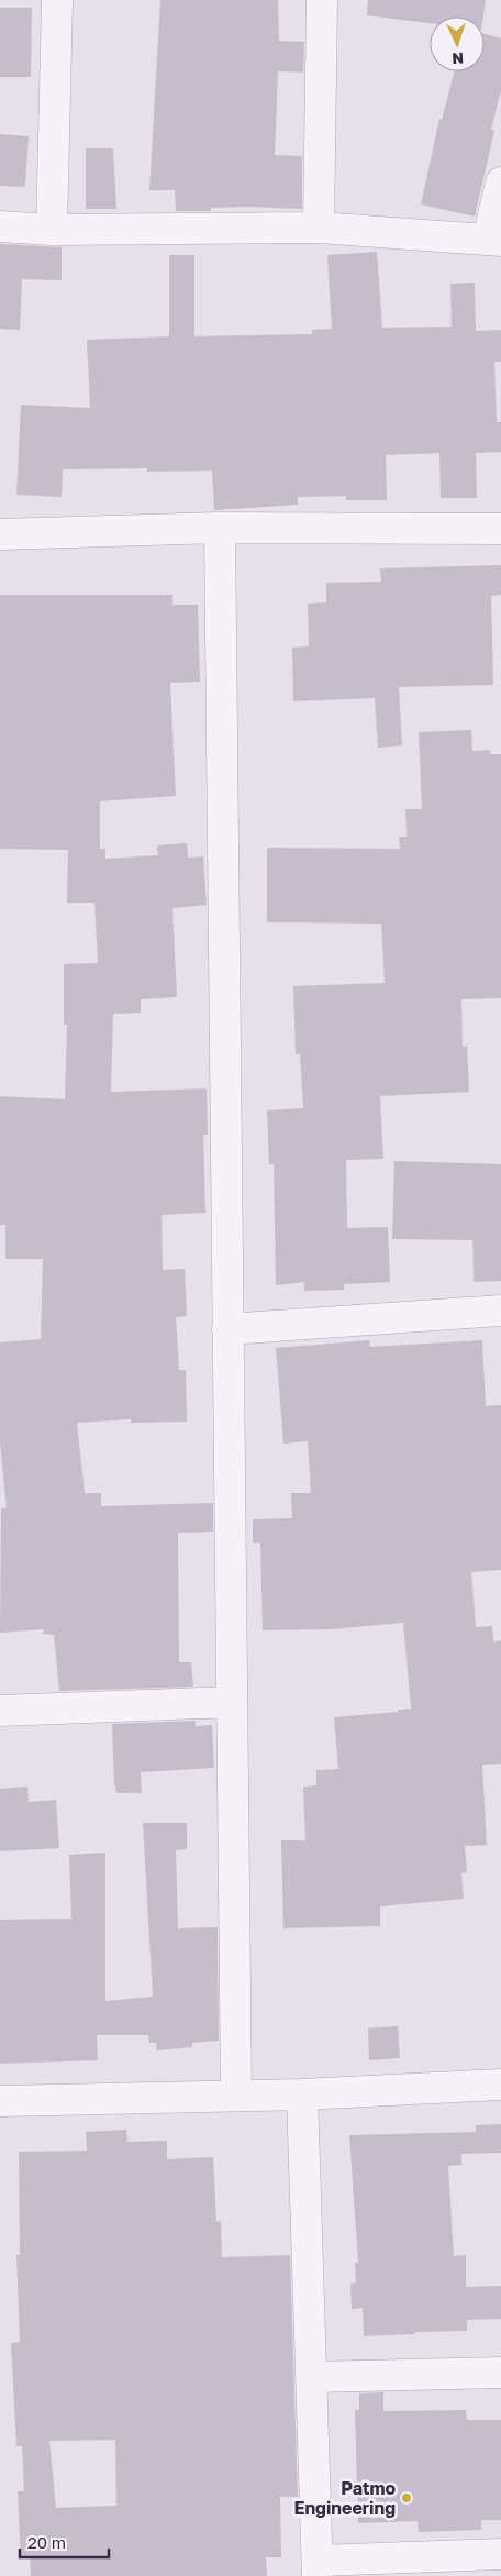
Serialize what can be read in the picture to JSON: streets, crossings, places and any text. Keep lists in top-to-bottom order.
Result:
{
  "places": ["Patmo Engineering"],
  "scale_bar": "20 m",
  "north": "bottom"
}
